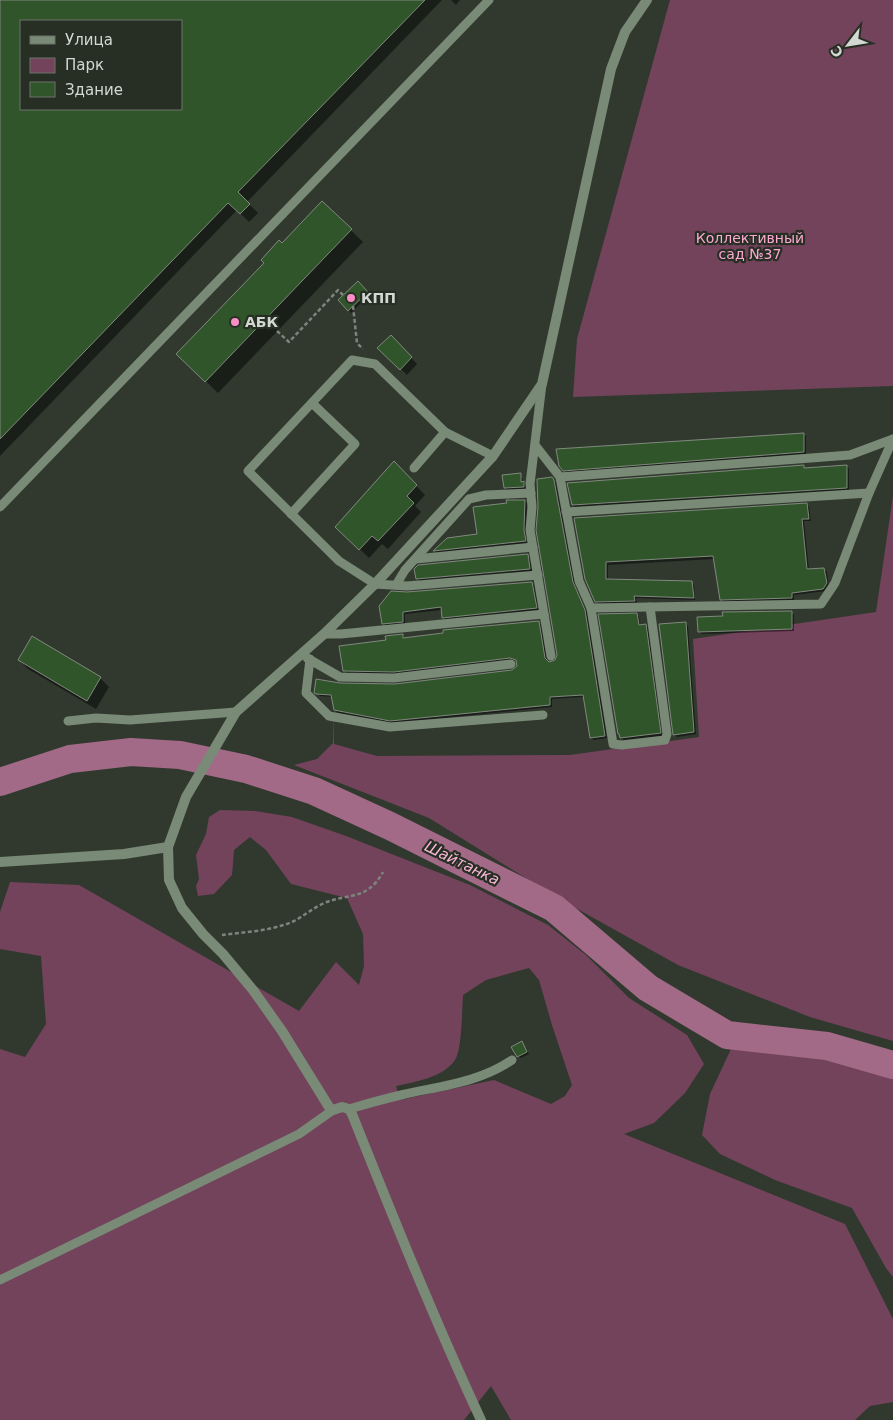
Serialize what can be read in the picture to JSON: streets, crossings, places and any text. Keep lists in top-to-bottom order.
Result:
{
  "water": ["Шайтанка"],
  "parks": ["Коллективный сад №37"],
  "places": ["КПП", "АБК"],
  "legend": ["Улица", "Парк", "Здание"],
  "north": "bottom left"
}
